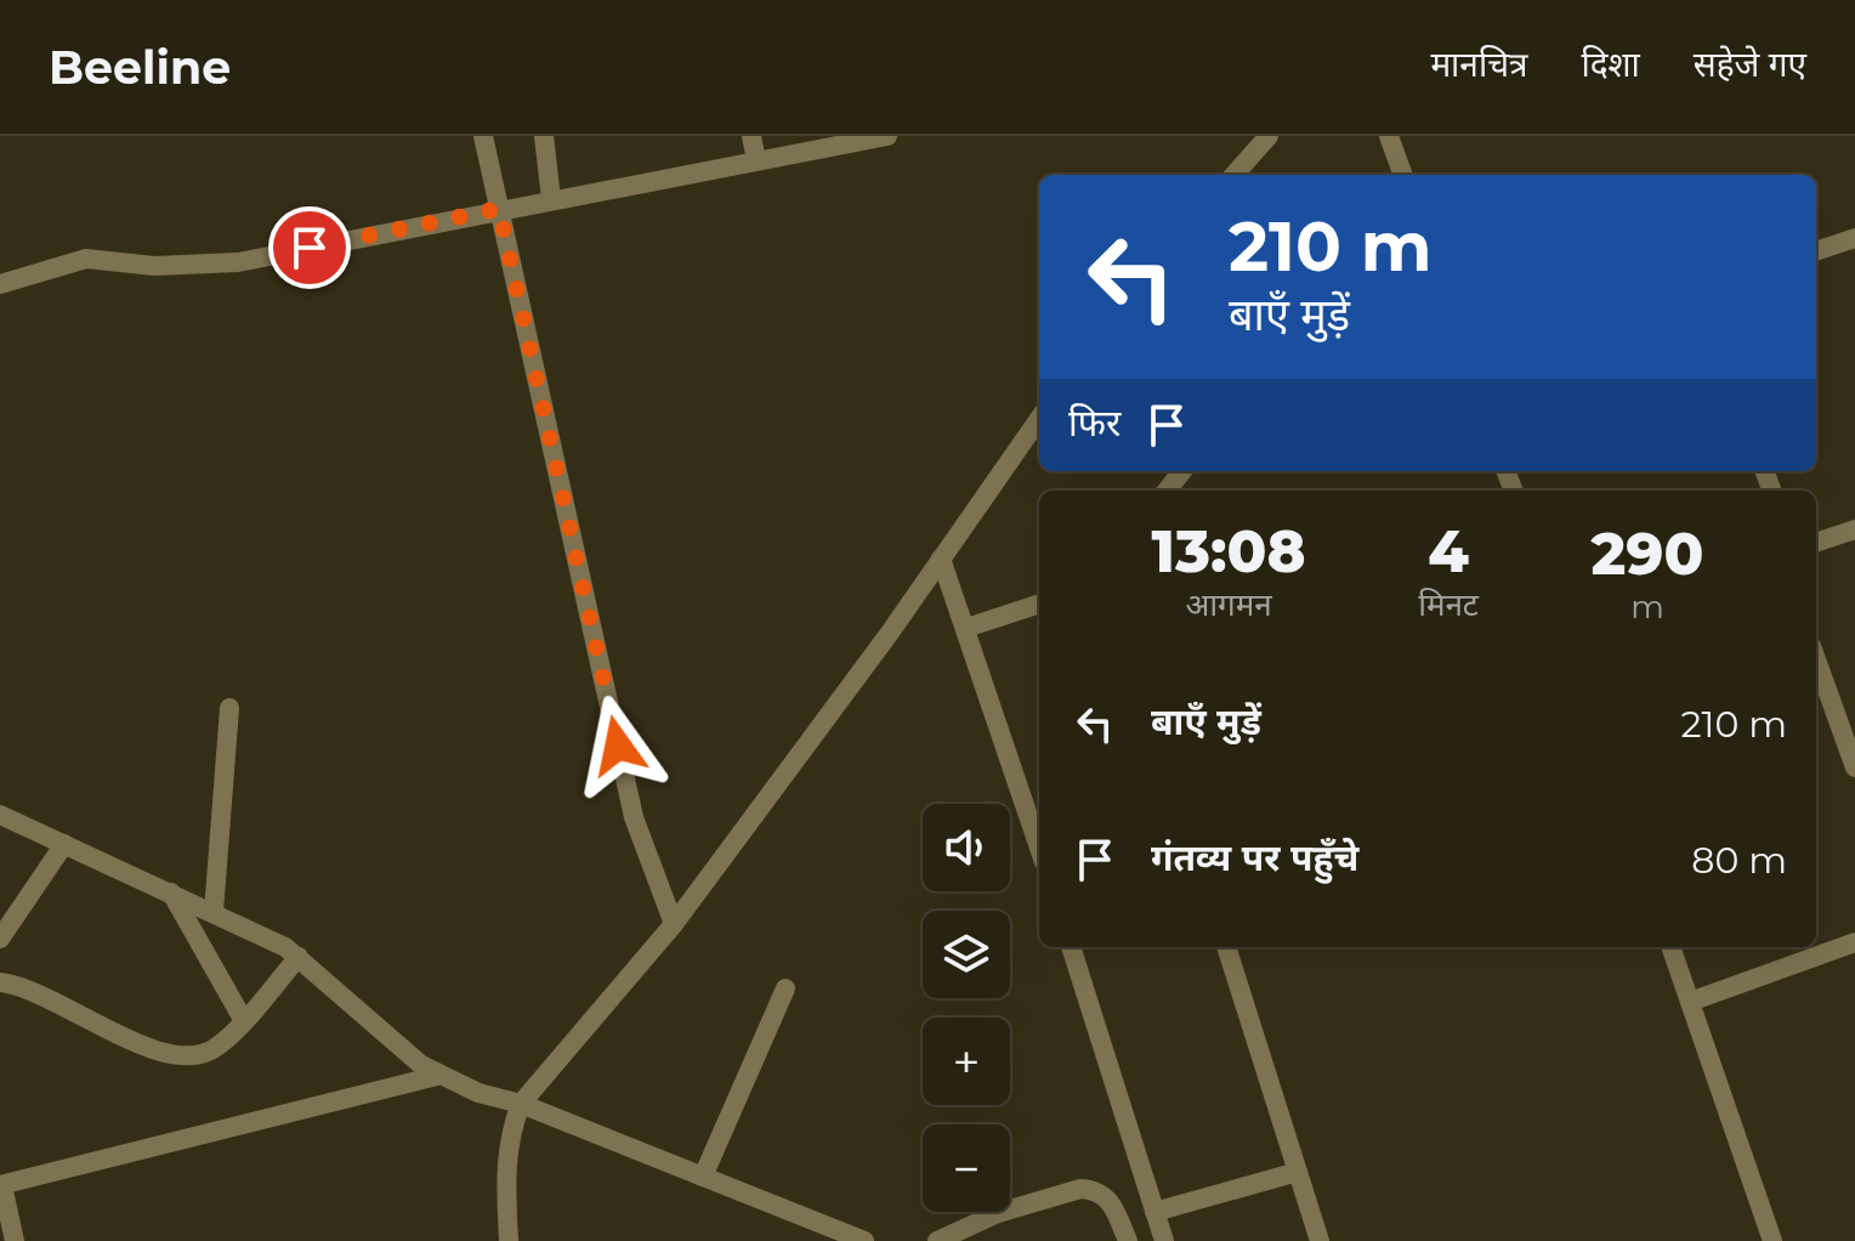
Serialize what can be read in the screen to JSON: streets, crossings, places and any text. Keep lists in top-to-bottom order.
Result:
{
  "page": {
    "header": "Beeline",
    "nav": ["मानचित्र", "दिशा", "सहेजे गए"],
    "turn": ["210 m", "बाएँ मुड़ें"],
    "then": "फिर",
    "eta": [
      "13:08",
      "आगमन",
      "4",
      "मिनट",
      "290",
      "m"
    ],
    "list": [
      {
        "name": "बाएँ मुड़ें",
        "value": "210 m"
      },
      {
        "name": "गंतव्य पर पहुँचे",
        "value": "80 m"
      }
    ],
    "map_buttons": ["+", "−"]
  }
}
